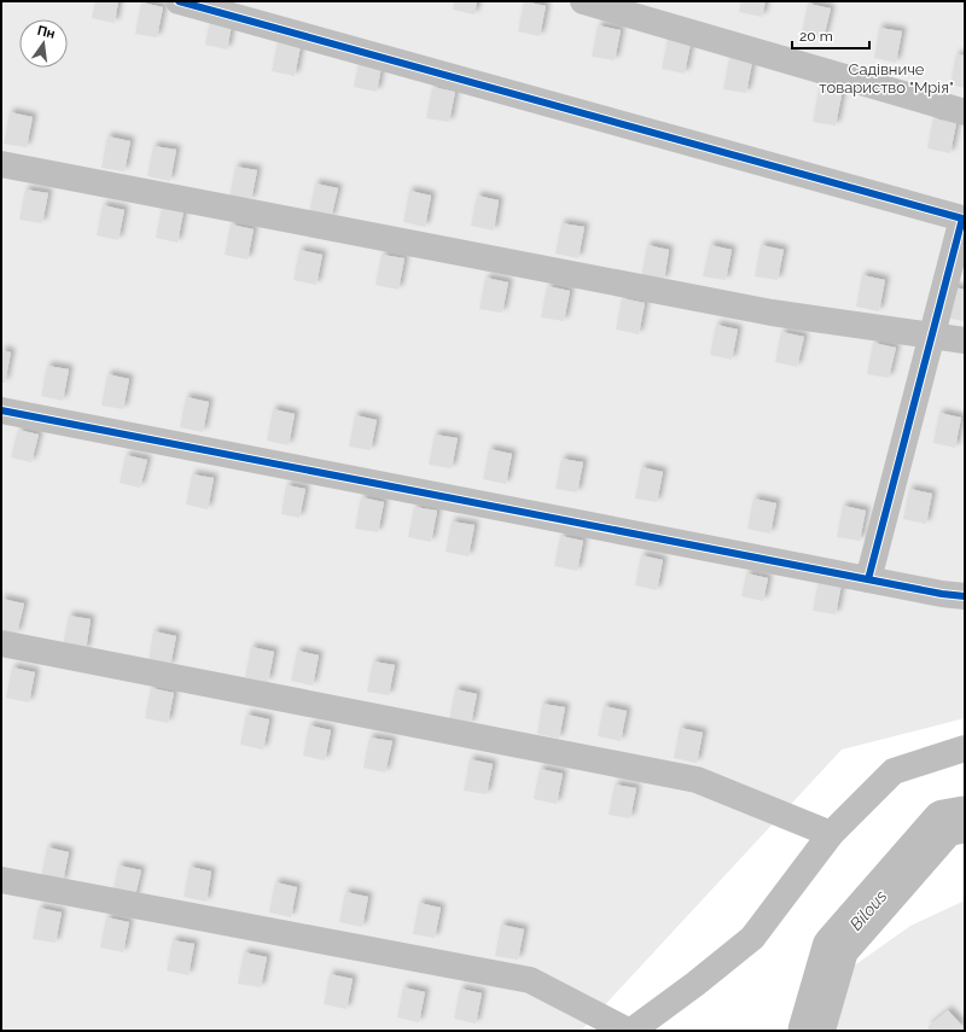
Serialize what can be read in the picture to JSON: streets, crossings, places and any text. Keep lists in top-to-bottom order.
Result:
{
  "water": ["Bilous"],
  "parks": ["Садівниче товариство \"Мрія\""],
  "scale_bar": "20 m",
  "north": "top"
}
